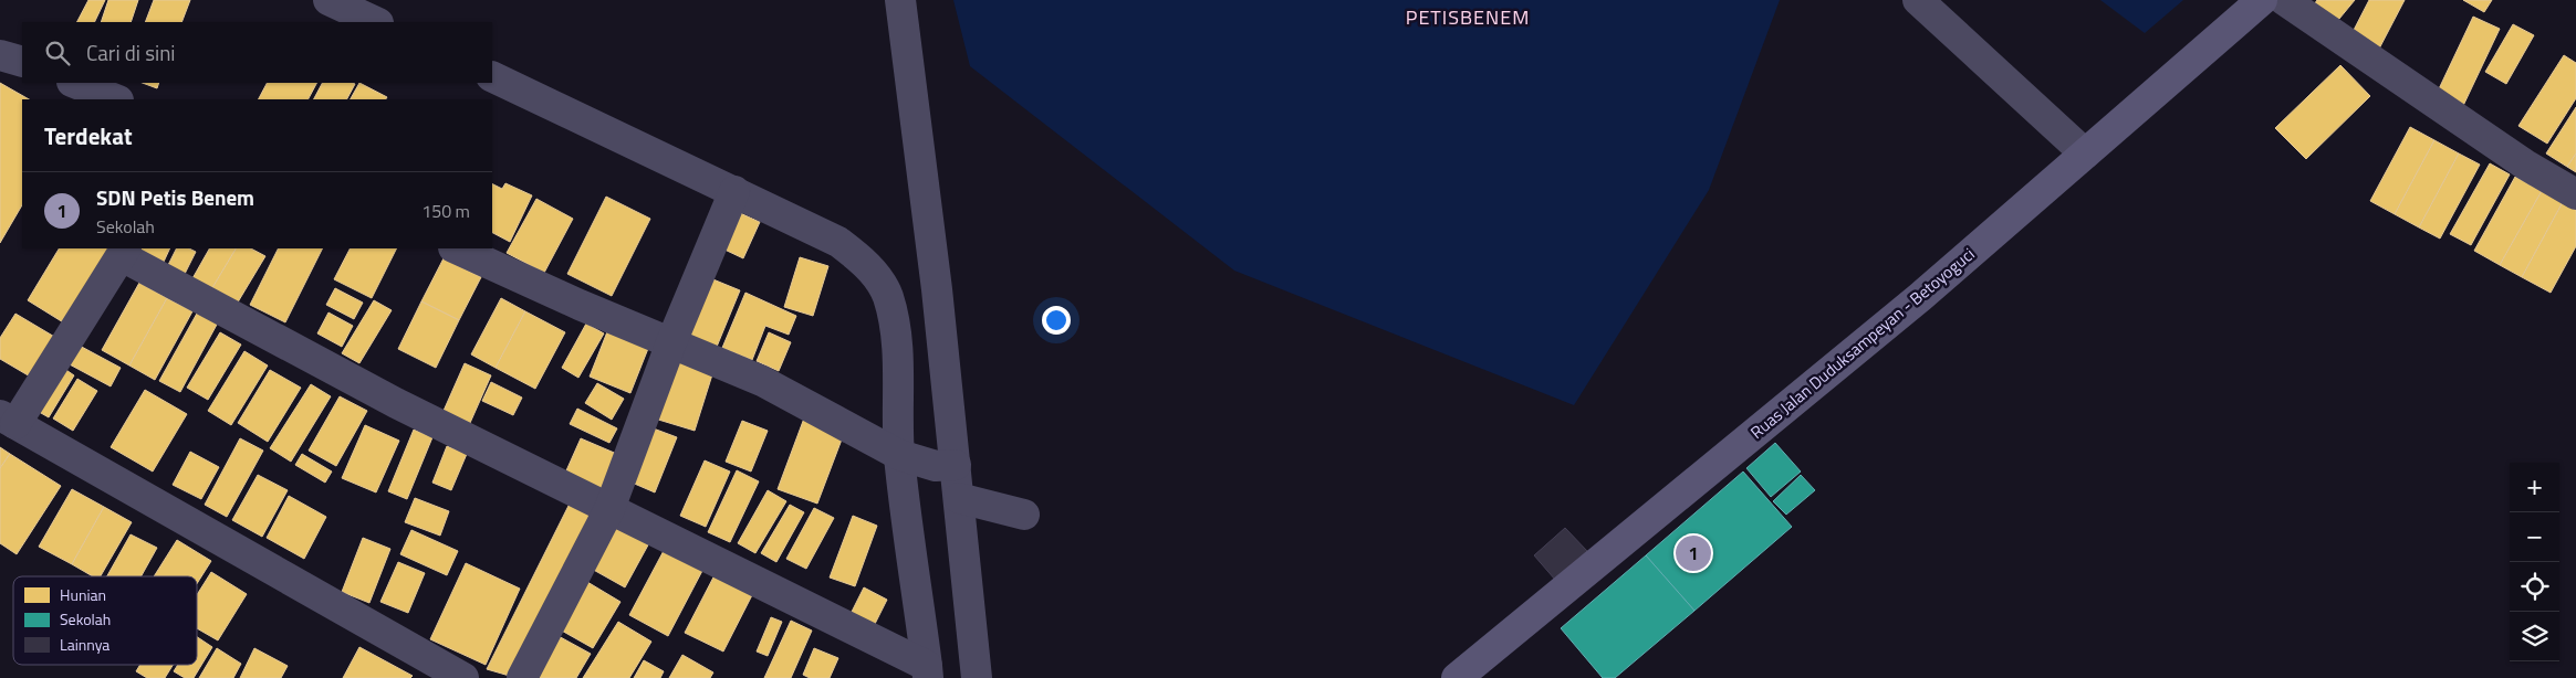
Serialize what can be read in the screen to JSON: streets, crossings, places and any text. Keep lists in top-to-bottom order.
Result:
{
  "streets": {
    "main road": ["Ruas Jalan Duduksampeyan - Betoyoguci"]
  },
  "districts": ["PETISBENEM"],
  "legend": ["Hunian", "Sekolah", "Lainnya"],
  "page": {
    "search": "Cari di sini",
    "heading": "Terdekat",
    "list": [
      {
        "mark": "1",
        "name": "SDN Petis Benem",
        "note": "Sekolah",
        "value": "150 m"
      }
    ],
    "map_buttons": ["+", "−"],
    "pins": "1"
  }
}
